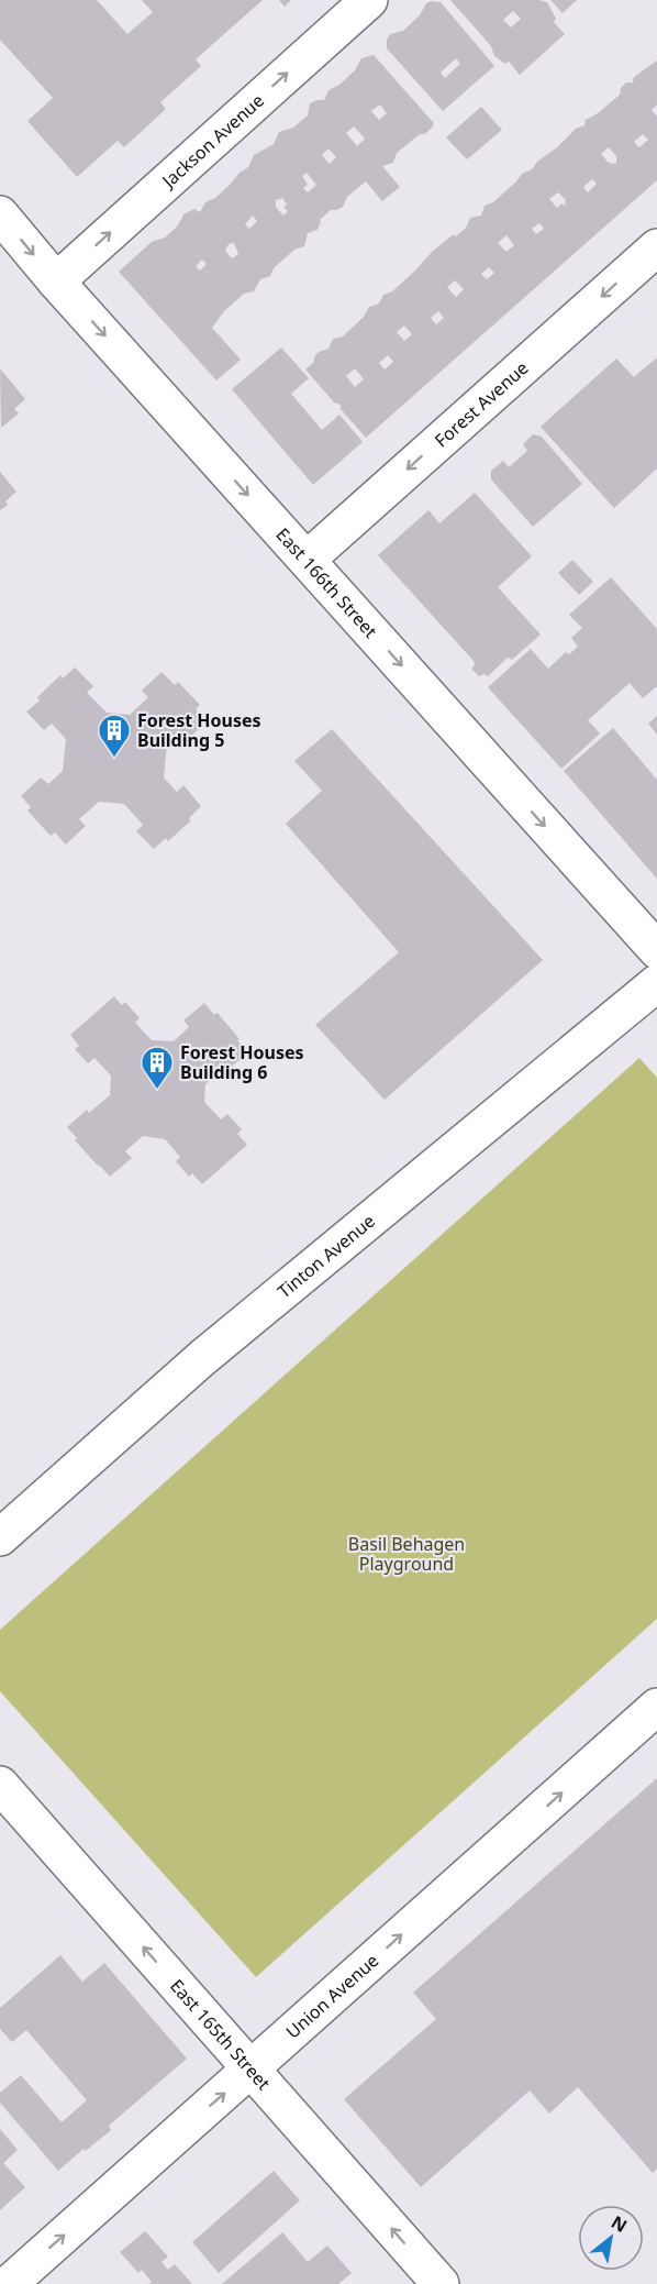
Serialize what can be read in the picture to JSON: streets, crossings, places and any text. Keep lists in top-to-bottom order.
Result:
{
  "streets": {
    "street": [
      "Jackson Avenue",
      "Forest Avenue",
      "East 166th Street",
      "Tinton Avenue",
      "Union Avenue",
      "East 165th Street"
    ]
  },
  "crossings": [
    ["Jackson Avenue", "East 166th Street"],
    ["Forest Avenue", "East 166th Street"],
    ["Union Avenue", "East 165th Street"]
  ],
  "one_way": [
    "Jackson Avenue",
    "Forest Avenue",
    "East 166th Street",
    "Union Avenue",
    "East 165th Street"
  ],
  "parks": ["Basil Behagen Playground"],
  "places": {
    "building": ["Forest Houses Building 5", "Forest Houses Building 6"]
  },
  "north": "top right"
}
